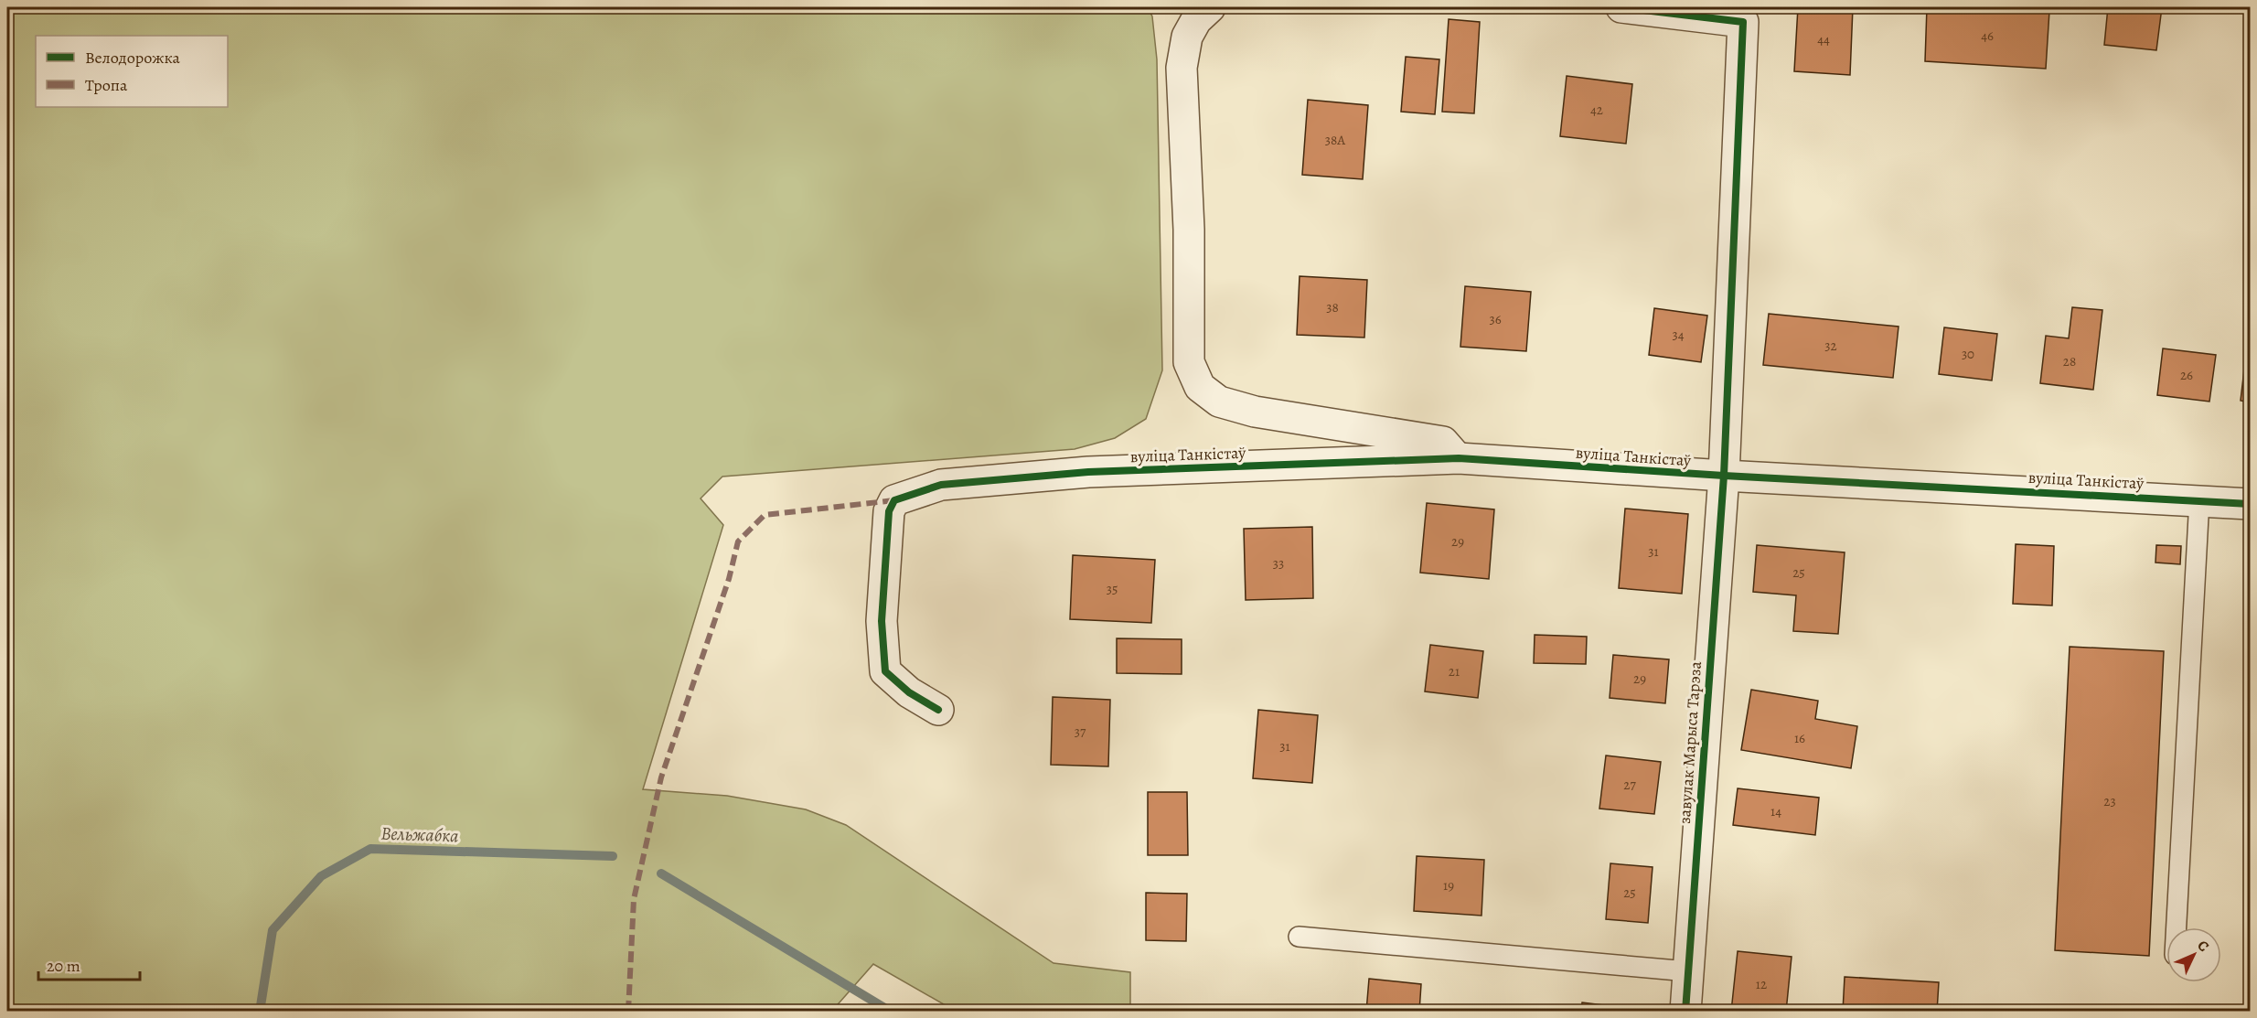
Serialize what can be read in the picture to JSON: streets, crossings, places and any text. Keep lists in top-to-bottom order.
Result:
{
  "streets": {
    "street": ["вуліца Танкістаў", "завулак Марыса Тарэза"]
  },
  "crossings": [
    ["вуліца Танкістаў", "завулак Марыса Тарэза"]
  ],
  "water": ["Вельжабка"],
  "house_numbers": [
    "46",
    "44",
    "42",
    "38А",
    "38",
    "36",
    "34",
    "32",
    "30",
    "28",
    "26",
    "29",
    "31",
    "33",
    "25",
    "35",
    "21",
    "29",
    "37",
    "16",
    "31",
    "27",
    "23",
    "14",
    "19",
    "25",
    "12"
  ],
  "legend": ["Велодорожка", "Тропа"],
  "scale_bar": "20 m",
  "north": "top right"
}
